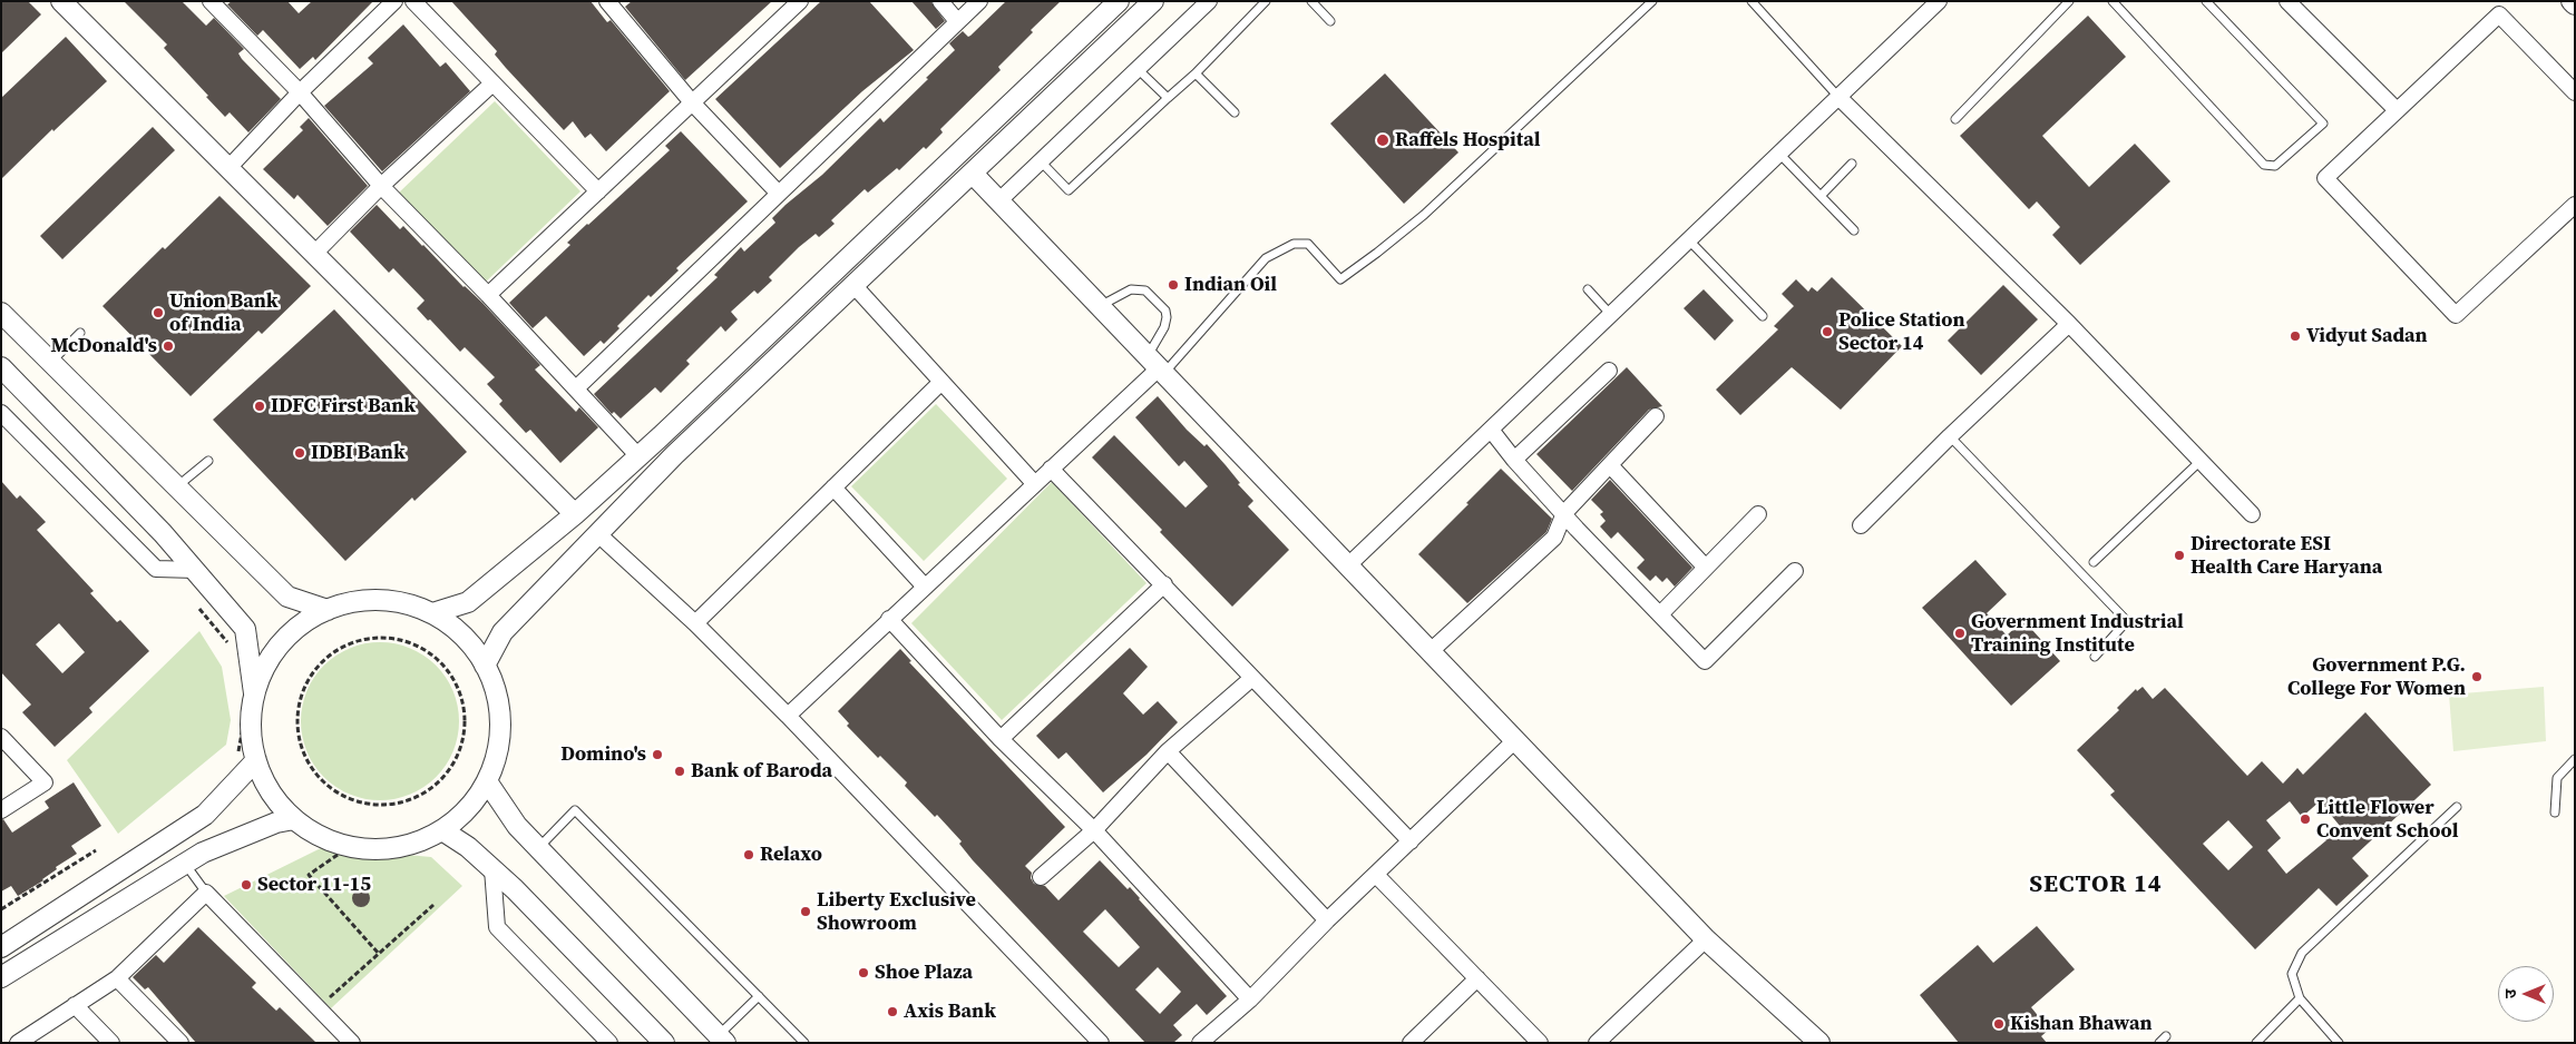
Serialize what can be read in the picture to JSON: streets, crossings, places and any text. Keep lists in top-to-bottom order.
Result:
{
  "districts": ["SECTOR 14"],
  "places": [
    "Raffels Hospital",
    "Indian Oil",
    "Union Bank of India",
    "Police Station Sector 14",
    "Vidyut Sadan",
    "McDonald's",
    "IDFC First Bank",
    "IDBI Bank",
    "Directorate ESI Health Care Haryana",
    "Government Industrial Training Institute",
    "Government P.G. College For Women",
    "Domino's",
    "Bank of Baroda",
    "Little Flower Convent School",
    "Relaxo",
    "Sector 11-15",
    "Liberty Exclusive Showroom",
    "Shoe Plaza",
    "Axis Bank",
    "Kishan Bhawan"
  ],
  "north": "left"
}
